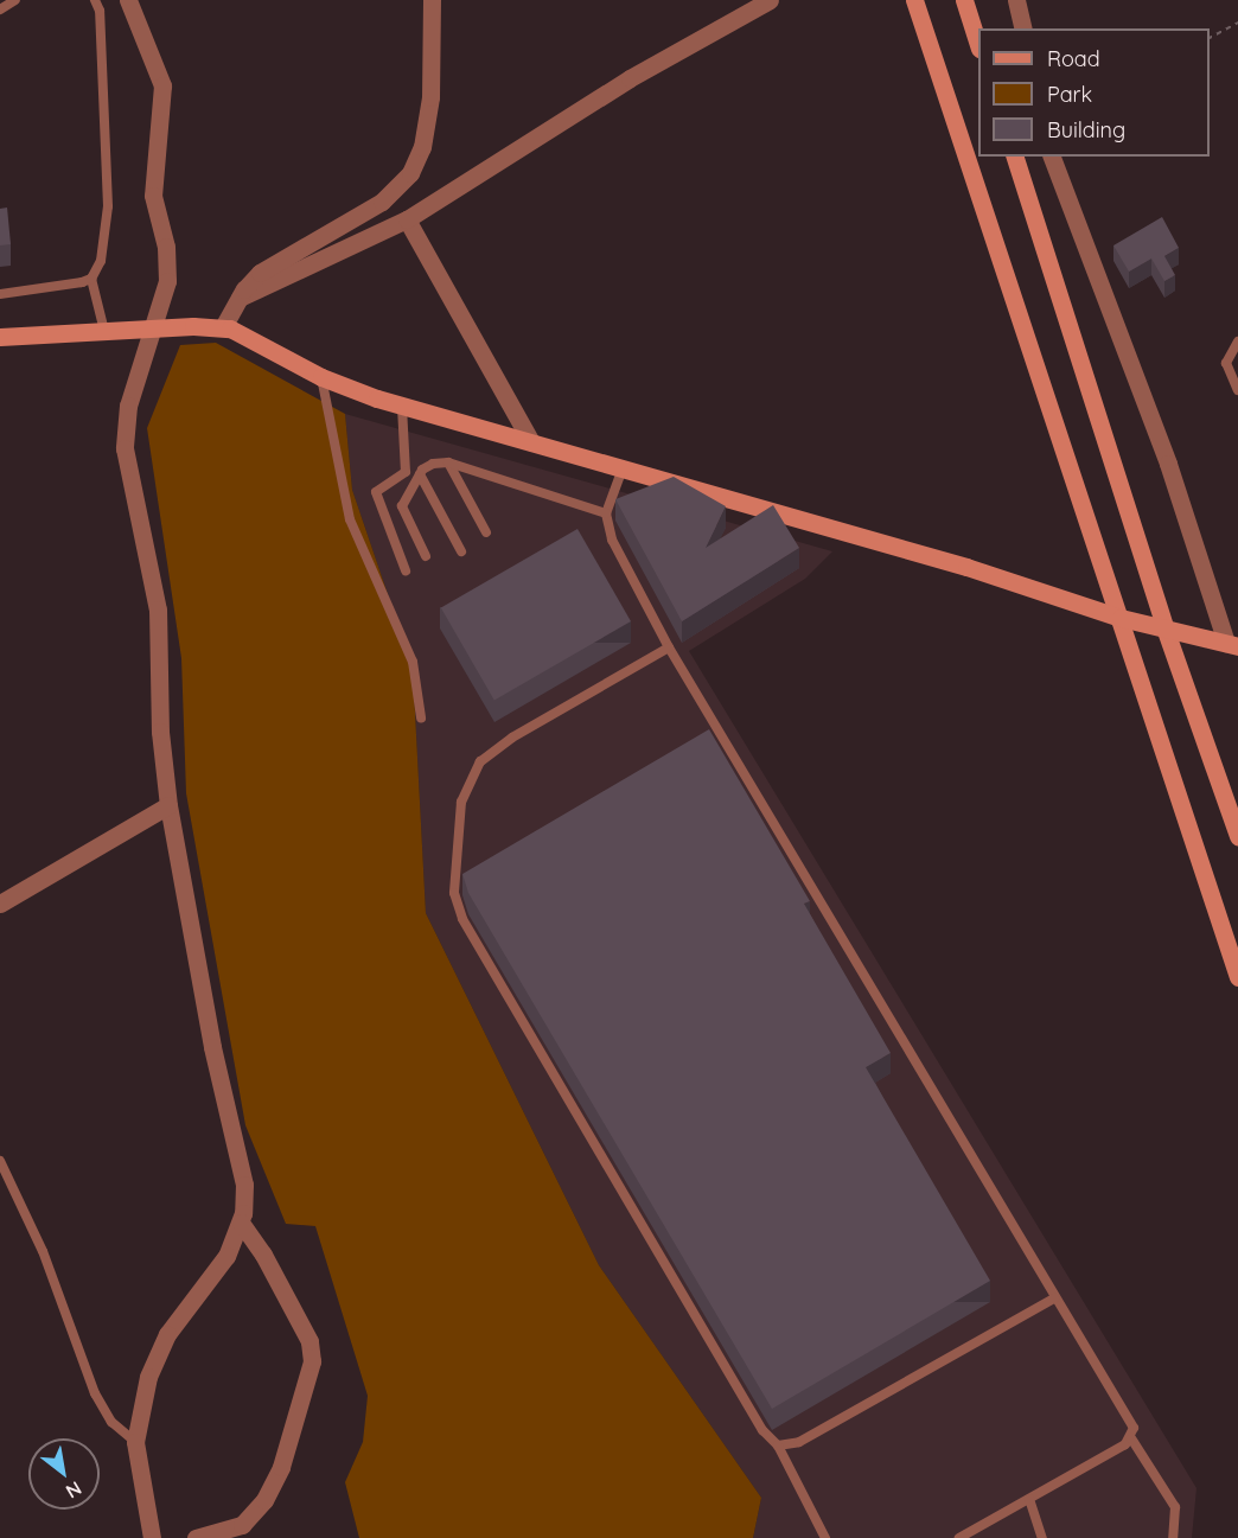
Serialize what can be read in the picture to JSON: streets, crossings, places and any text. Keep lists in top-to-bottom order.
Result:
{
  "legend": ["Road", "Park", "Building"],
  "north": "bottom right"
}
